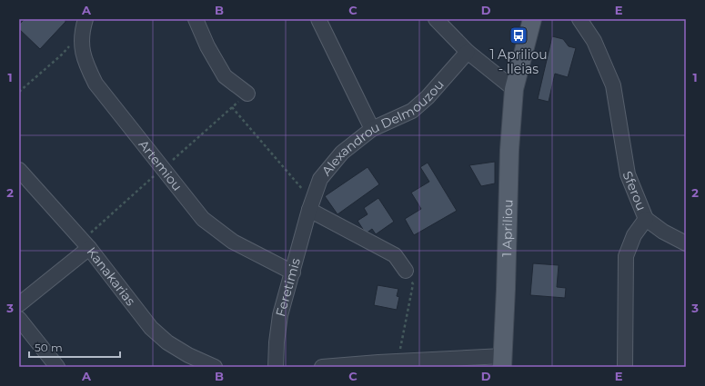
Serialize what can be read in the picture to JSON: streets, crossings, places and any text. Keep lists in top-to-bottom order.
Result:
{
  "streets": {
    "main road": ["1 Apriliou"],
    "street": [
      "Alexandrou Delmouzou",
      "Artemiou",
      "Sferou",
      "Kanakarias",
      "Feretimis"
    ]
  },
  "crossings": [
    ["Alexandrou Delmouzou", "Feretimis"],
    ["Artemiou", "Feretimis"]
  ],
  "places": {
    "bus stop": ["1 Apriliou - Ileias"]
  },
  "scale_bar": "50 m",
  "grid": {
    "columns": [
      "A",
      "B",
      "C",
      "D",
      "E"
    ],
    "rows": ["1", "2", "3"]
  }
}
